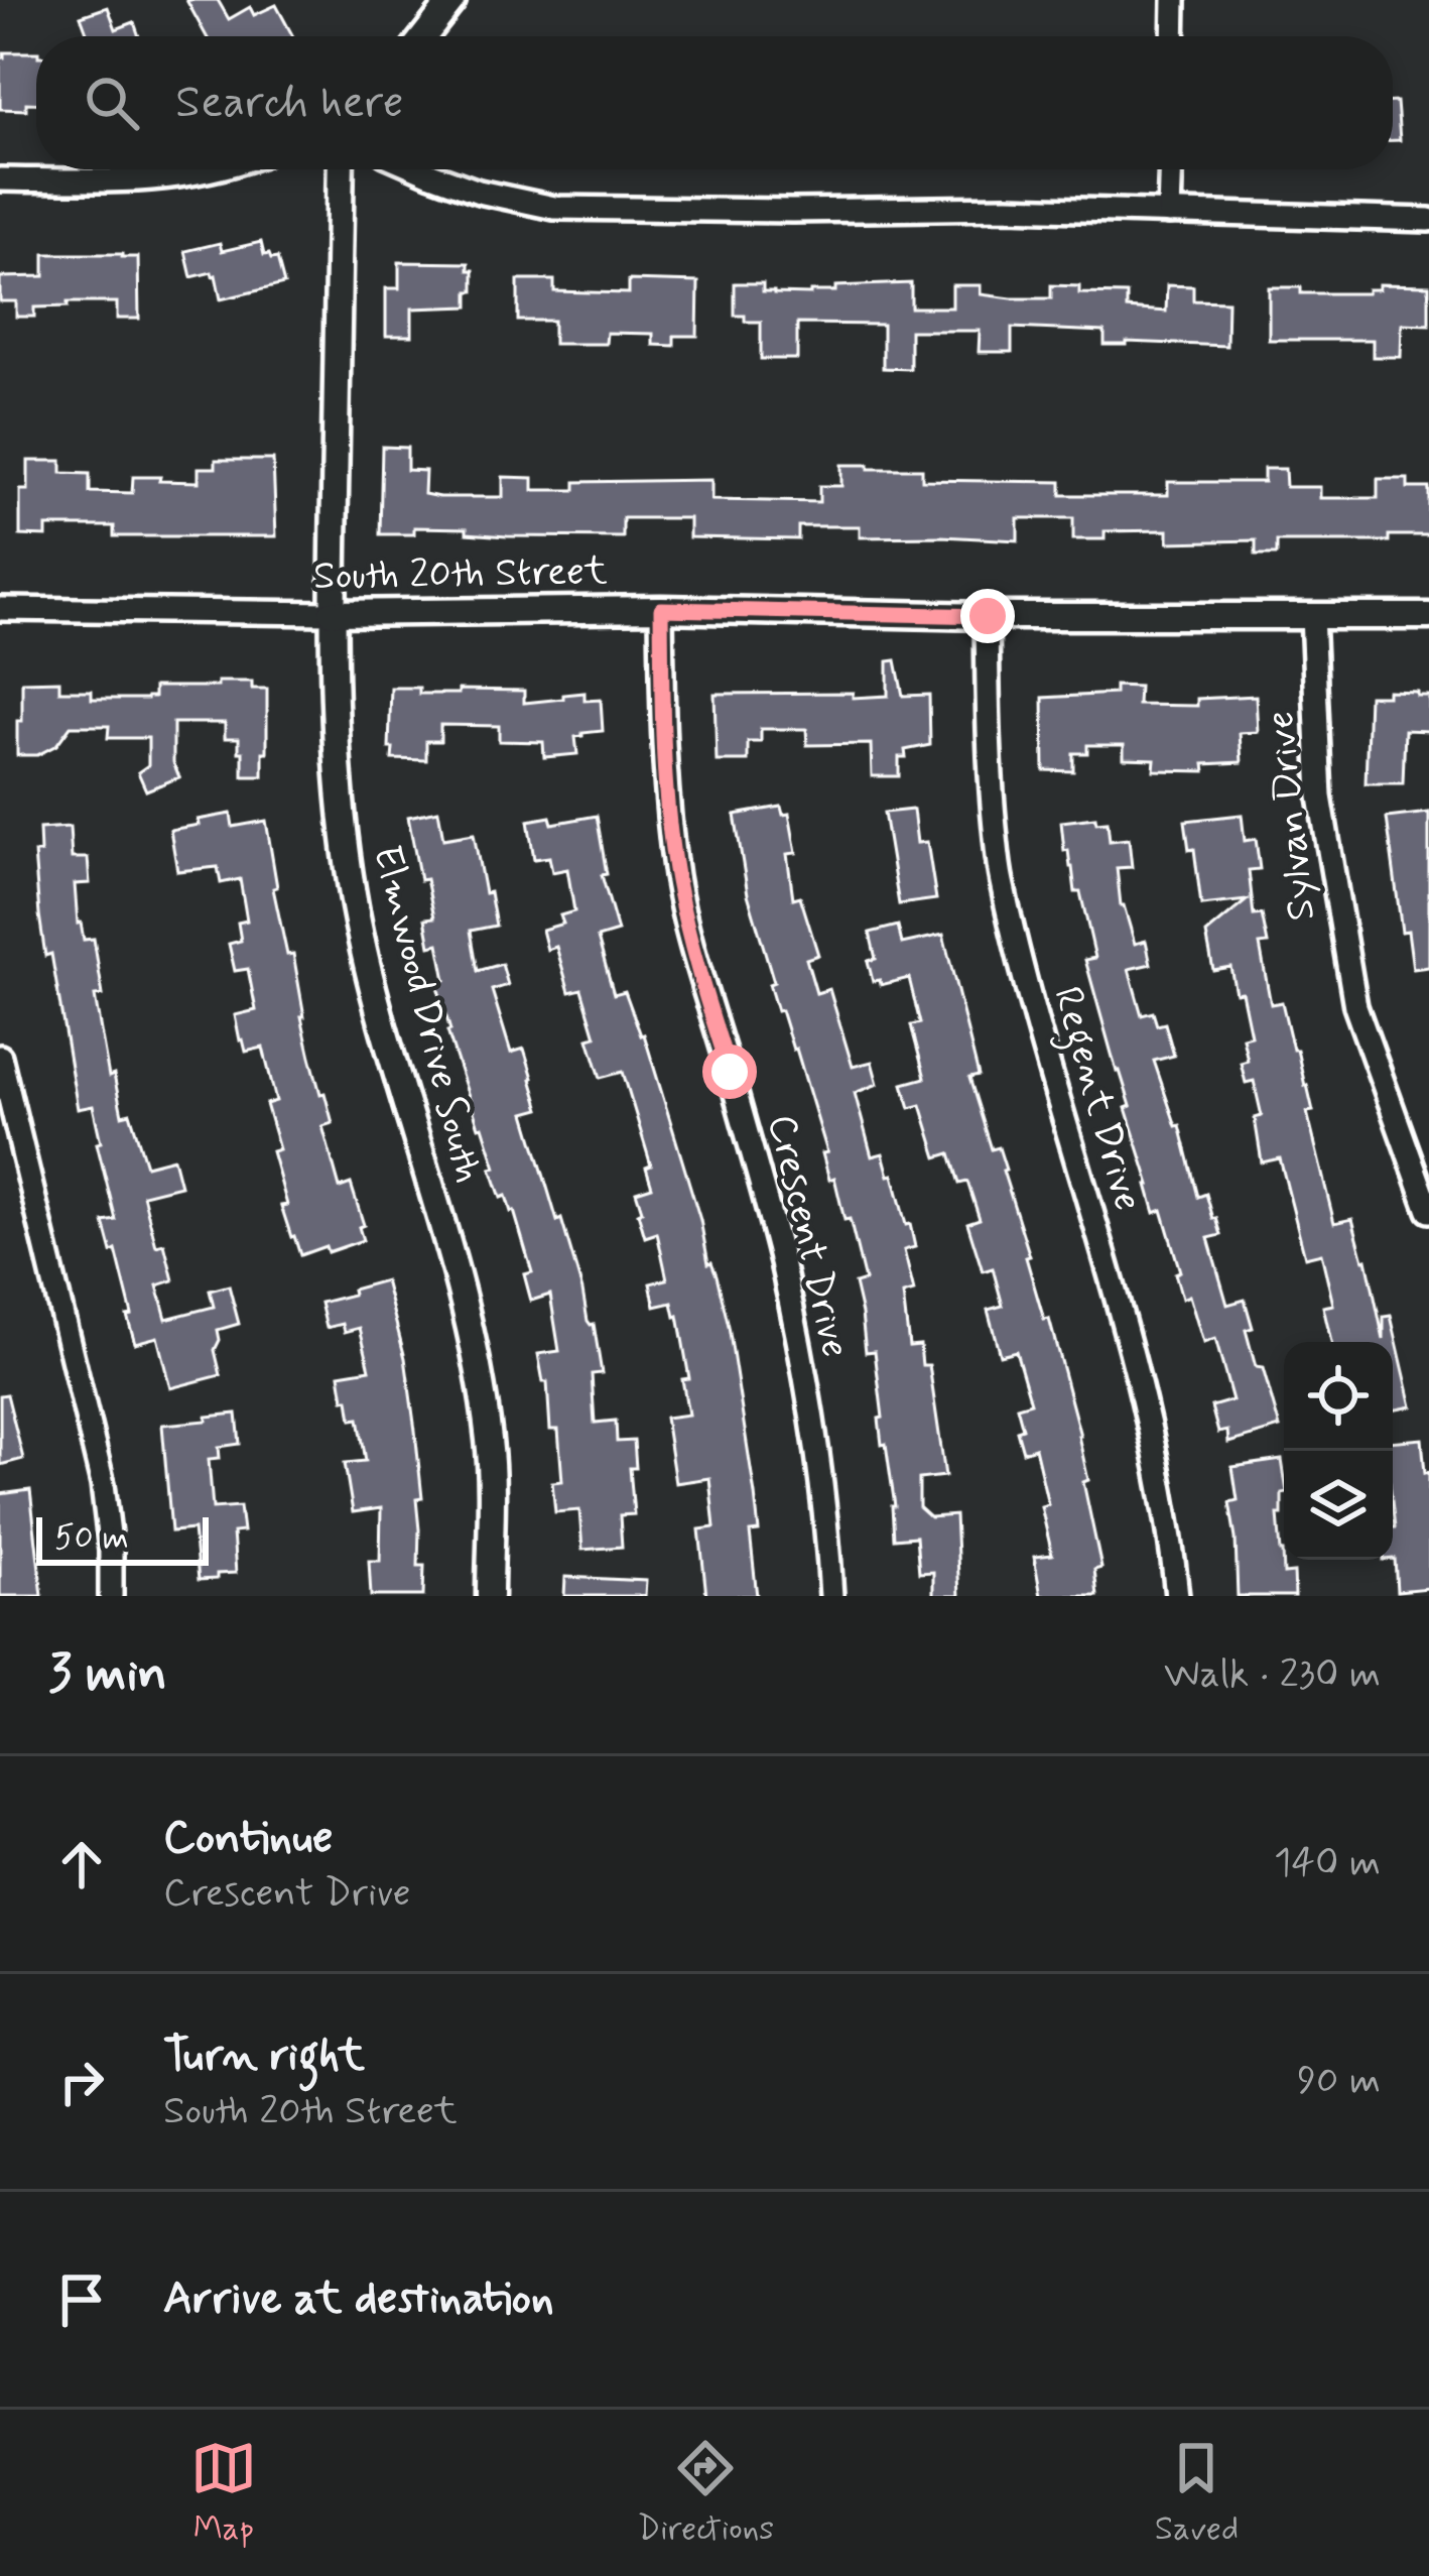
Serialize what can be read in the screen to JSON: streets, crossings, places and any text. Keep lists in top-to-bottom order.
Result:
{
  "streets": {
    "street": [
      "South 20th Street",
      "Sylvan Drive",
      "Elmwood Drive South",
      "Regent Drive",
      "Crescent Drive"
    ]
  },
  "crossings": [
    ["South 20th Street", "Sylvan Drive"],
    ["South 20th Street", "Elmwood Drive South"],
    ["South 20th Street", "Regent Drive"],
    ["South 20th Street", "Crescent Drive"]
  ],
  "scale_bar": "50 m",
  "page": {
    "search": "Search here",
    "scale": "50 m",
    "heading": ["3 min", "Walk · 230 m"],
    "list": [
      ["Continue", "Crescent Drive", "140 m"],
      ["Turn right", "South 20th Street", "90 m"],
      "Arrive at destination"
    ],
    "nav": ["Map", "Directions", "Saved"]
  }
}
